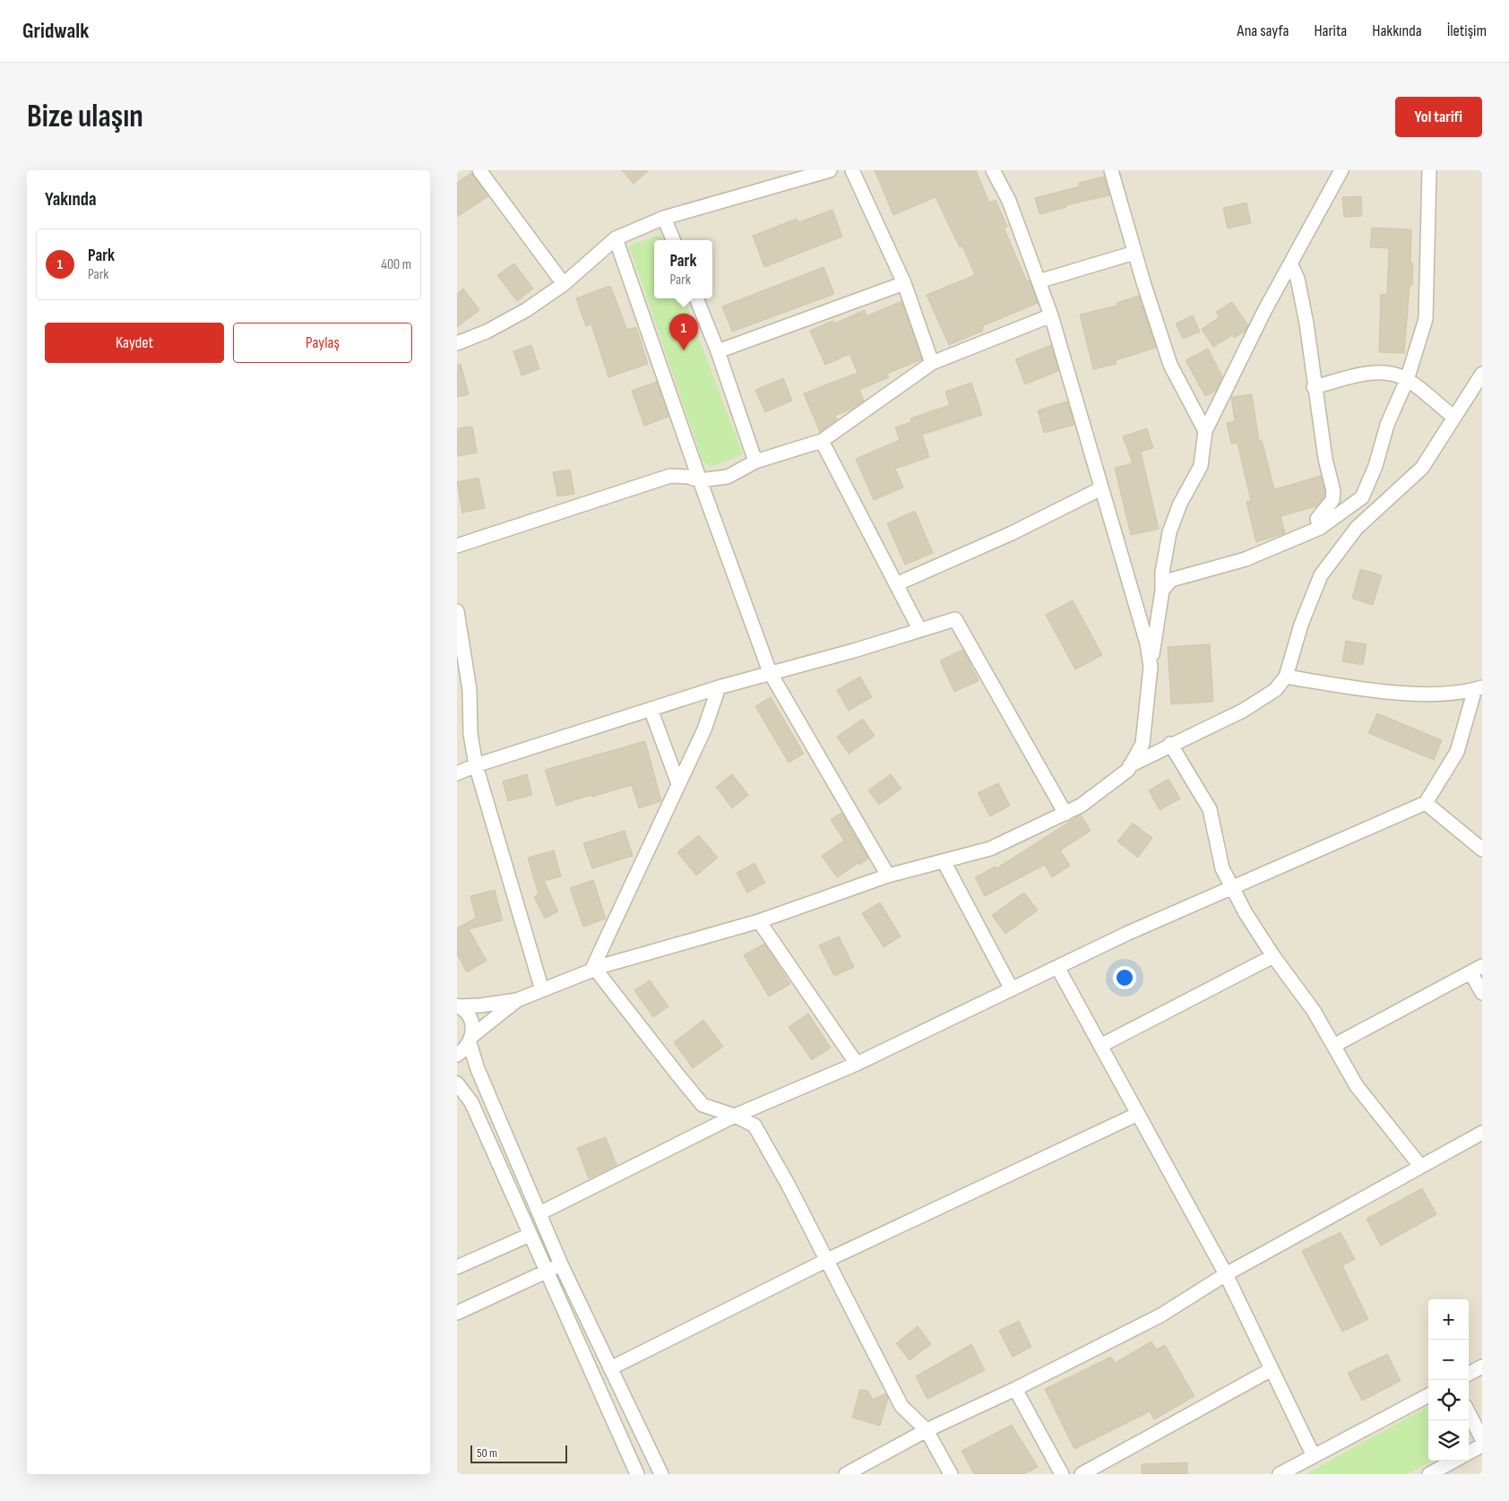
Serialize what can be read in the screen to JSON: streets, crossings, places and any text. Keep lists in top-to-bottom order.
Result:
{
  "scale_bar": "50 m",
  "page": {
    "header": "Gridwalk",
    "nav": [
      "Ana sayfa",
      "Harita",
      "Hakkında",
      "İletişim"
    ],
    "buttons": [
      "Yol tarifi",
      ["Kaydet", "Paylaş"]
    ],
    "title": "Bize ulaşın",
    "heading": "Yakında",
    "list": [
      {
        "mark": "1",
        "name": "Park",
        "note": "Park",
        "value": "400 m"
      }
    ],
    "popup": ["Park", "Park"],
    "pins": "1",
    "map_buttons": ["+", "−"],
    "scale": "50 m"
  }
}
